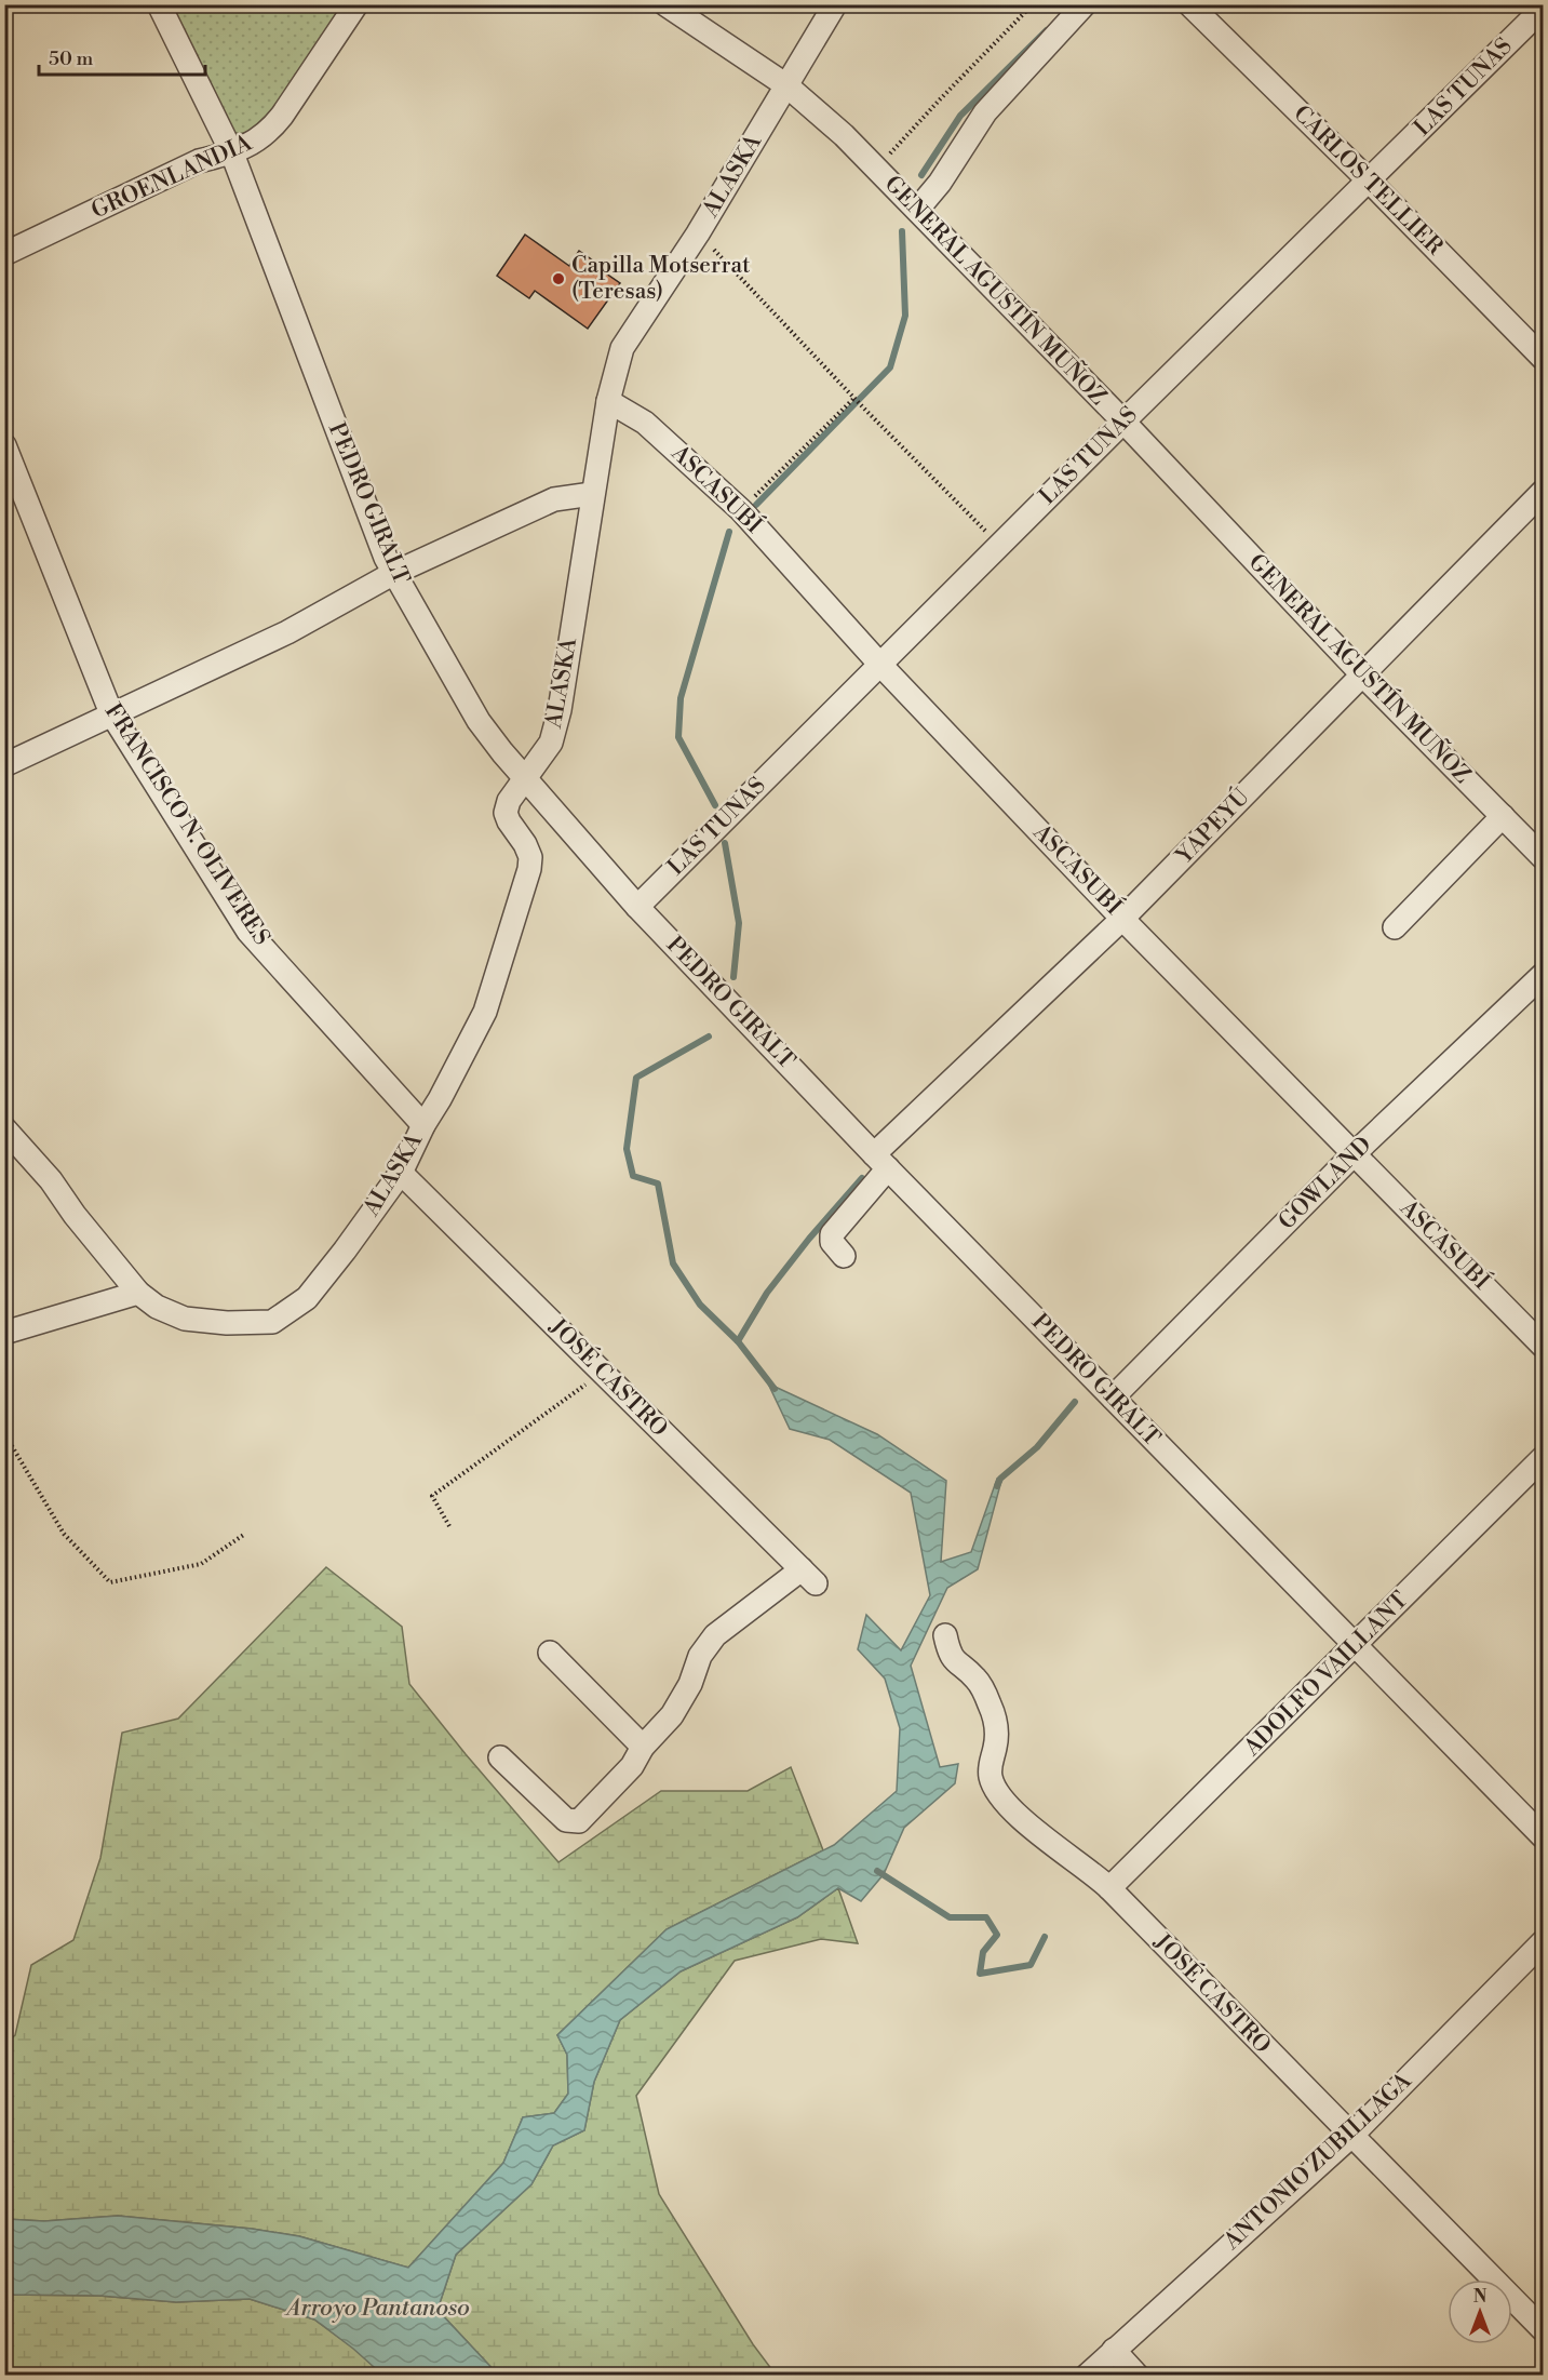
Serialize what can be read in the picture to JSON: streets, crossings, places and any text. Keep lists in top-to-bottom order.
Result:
{
  "streets": {
    "street": [
      "LAS TUNAS",
      "ALASKA",
      "GROENLANDIA",
      "CARLOS TELLIER",
      "GENERAL AGUSTÍN MUÑOZ",
      "ASCASUBÍ",
      "PEDRO GIRALT",
      "FRANCISCO N. OLIVERES",
      "YAPEYÚ",
      "GOWLAND",
      "JOSÉ CASTRO",
      "ADOLFO VAILLANT",
      "ANTONIO ZUBILLAGA"
    ]
  },
  "crossings": [
    ["LAS TUNAS", "CARLOS TELLIER"],
    ["LAS TUNAS", "GENERAL AGUSTÍN MUÑOZ"],
    ["LAS TUNAS", "ASCASUBÍ"],
    ["LAS TUNAS", "PEDRO GIRALT"],
    ["ALASKA", "GENERAL AGUSTÍN MUÑOZ"],
    ["ALASKA", "ASCASUBÍ"],
    ["ALASKA", "PEDRO GIRALT"],
    ["ALASKA", "FRANCISCO N. OLIVERES"],
    ["ALASKA", "JOSÉ CASTRO"],
    ["GROENLANDIA", "PEDRO GIRALT"],
    ["GENERAL AGUSTÍN MUÑOZ", "YAPEYÚ"],
    ["ASCASUBÍ", "YAPEYÚ"],
    ["ASCASUBÍ", "GOWLAND"],
    ["PEDRO GIRALT", "YAPEYÚ"],
    ["PEDRO GIRALT", "GOWLAND"],
    ["PEDRO GIRALT", "ADOLFO VAILLANT"],
    ["JOSÉ CASTRO", "ADOLFO VAILLANT"],
    ["JOSÉ CASTRO", "ANTONIO ZUBILLAGA"]
  ],
  "water": ["Arroyo Pantanoso"],
  "places": ["Capilla Motserrat (Teresas)"],
  "scale_bar": "50 m",
  "north": "top"
}
